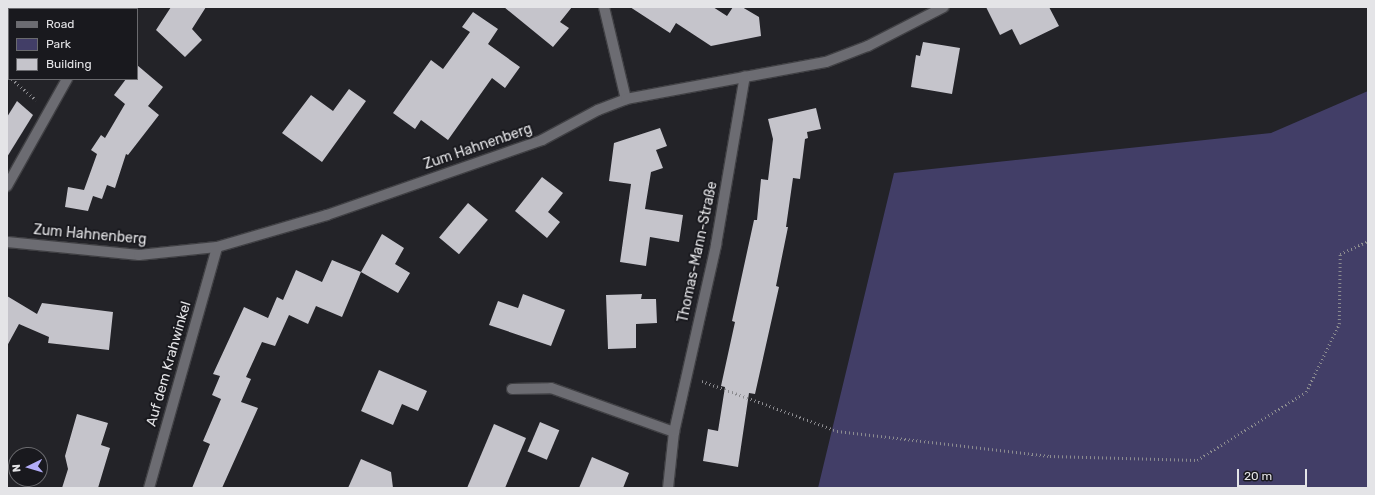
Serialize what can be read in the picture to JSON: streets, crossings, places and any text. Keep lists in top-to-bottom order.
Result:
{
  "streets": {
    "street": ["Zum Hahnenberg", "Thomas-Mann-Straße", "Auf dem Krahwinkel"]
  },
  "crossings": [
    ["Zum Hahnenberg", "Thomas-Mann-Straße"],
    ["Zum Hahnenberg", "Auf dem Krahwinkel"]
  ],
  "legend": ["Road", "Park", "Building"],
  "scale_bar": "20 m",
  "north": "left"
}
